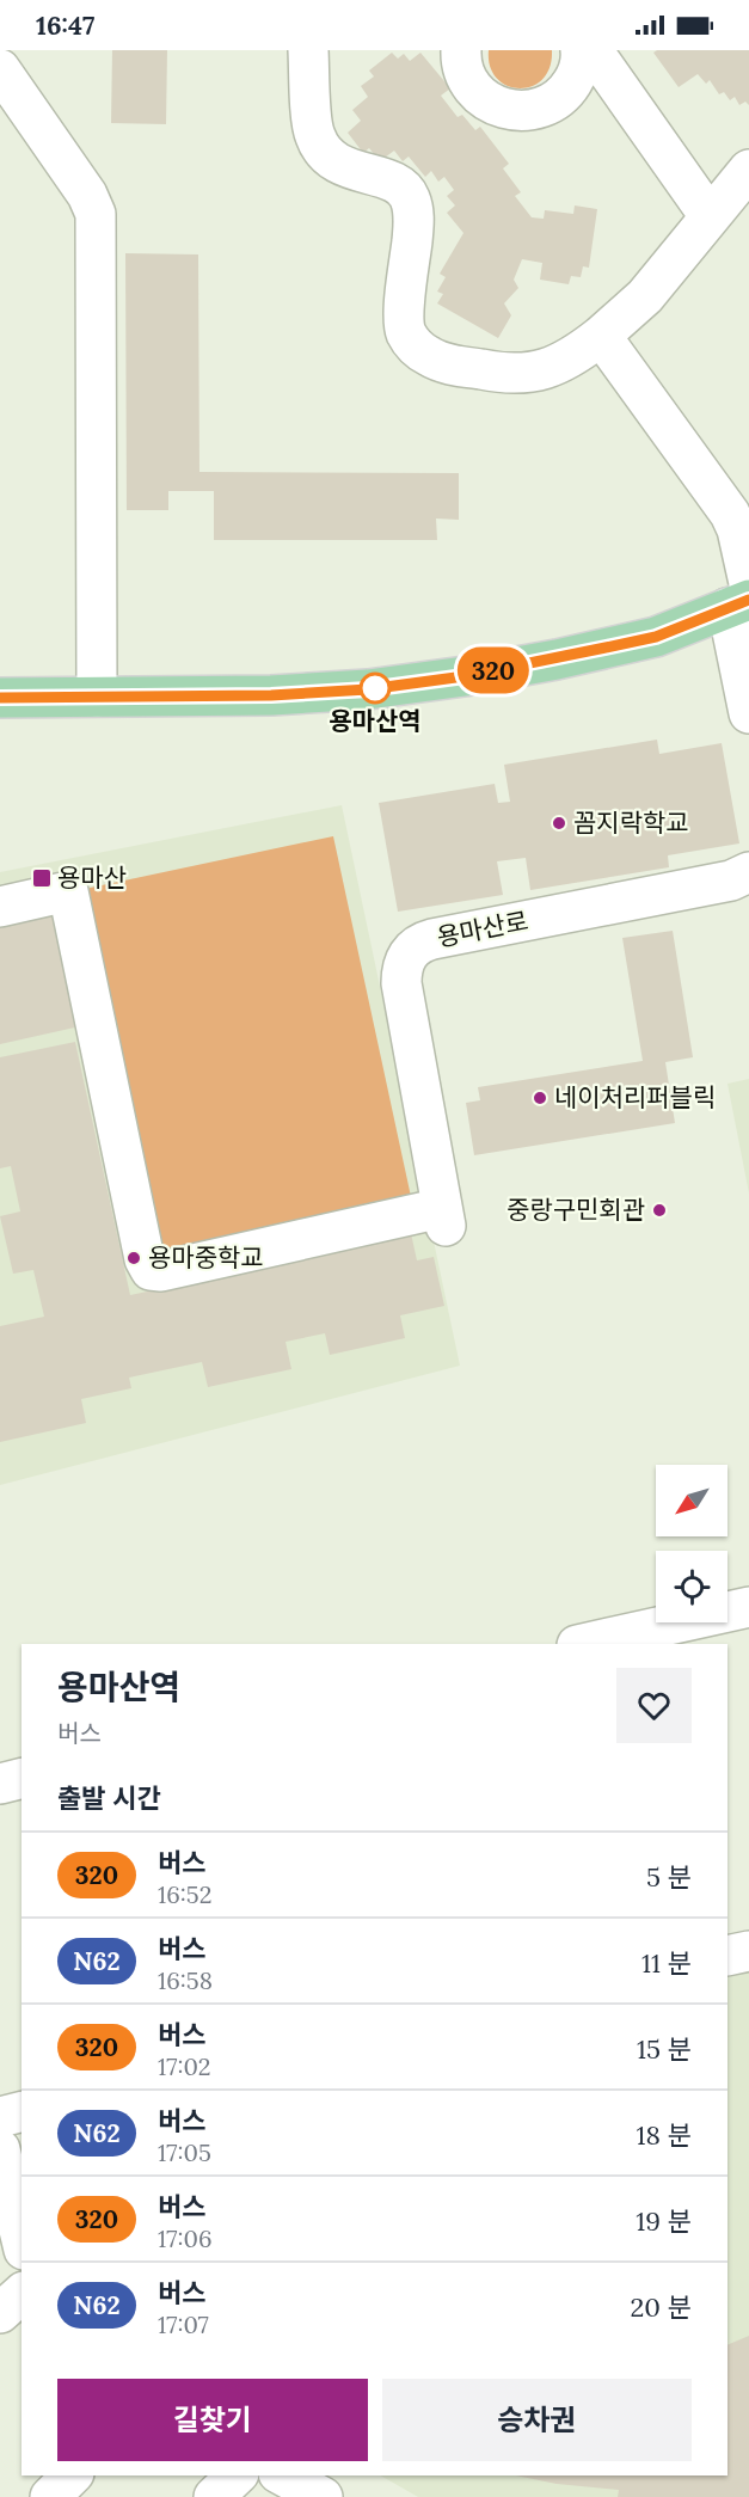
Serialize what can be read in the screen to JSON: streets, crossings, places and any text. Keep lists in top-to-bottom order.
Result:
{
  "streets": {
    "street": ["용마산로"]
  },
  "places": {
    "other": [
      "용마산역",
      "꼼지락학교",
      "네이처리퍼블릭",
      "중랑구민회관",
      "용마중학교"
    ],
    "transit": ["용마산"]
  },
  "lines": ["bus line 320"],
  "north": "bottom left",
  "page": {
    "status": "16:47",
    "on_map": "320",
    "heading": [
      ["용마산역", "버스"],
      "출발 시간"
    ],
    "list": [
      {
        "mark": "320",
        "name": "버스",
        "note": "16:52",
        "value": "5 분"
      },
      {
        "mark": "N62",
        "name": "버스",
        "note": "16:58",
        "value": "11 분"
      },
      {
        "mark": "320",
        "name": "버스",
        "note": "17:02",
        "value": "15 분"
      },
      {
        "mark": "N62",
        "name": "버스",
        "note": "17:05",
        "value": "18 분"
      },
      {
        "mark": "320",
        "name": "버스",
        "note": "17:06",
        "value": "19 분"
      },
      {
        "mark": "N62",
        "name": "버스",
        "note": "17:07",
        "value": "20 분"
      }
    ],
    "buttons": ["길찾기", "승차권"]
  }
}
